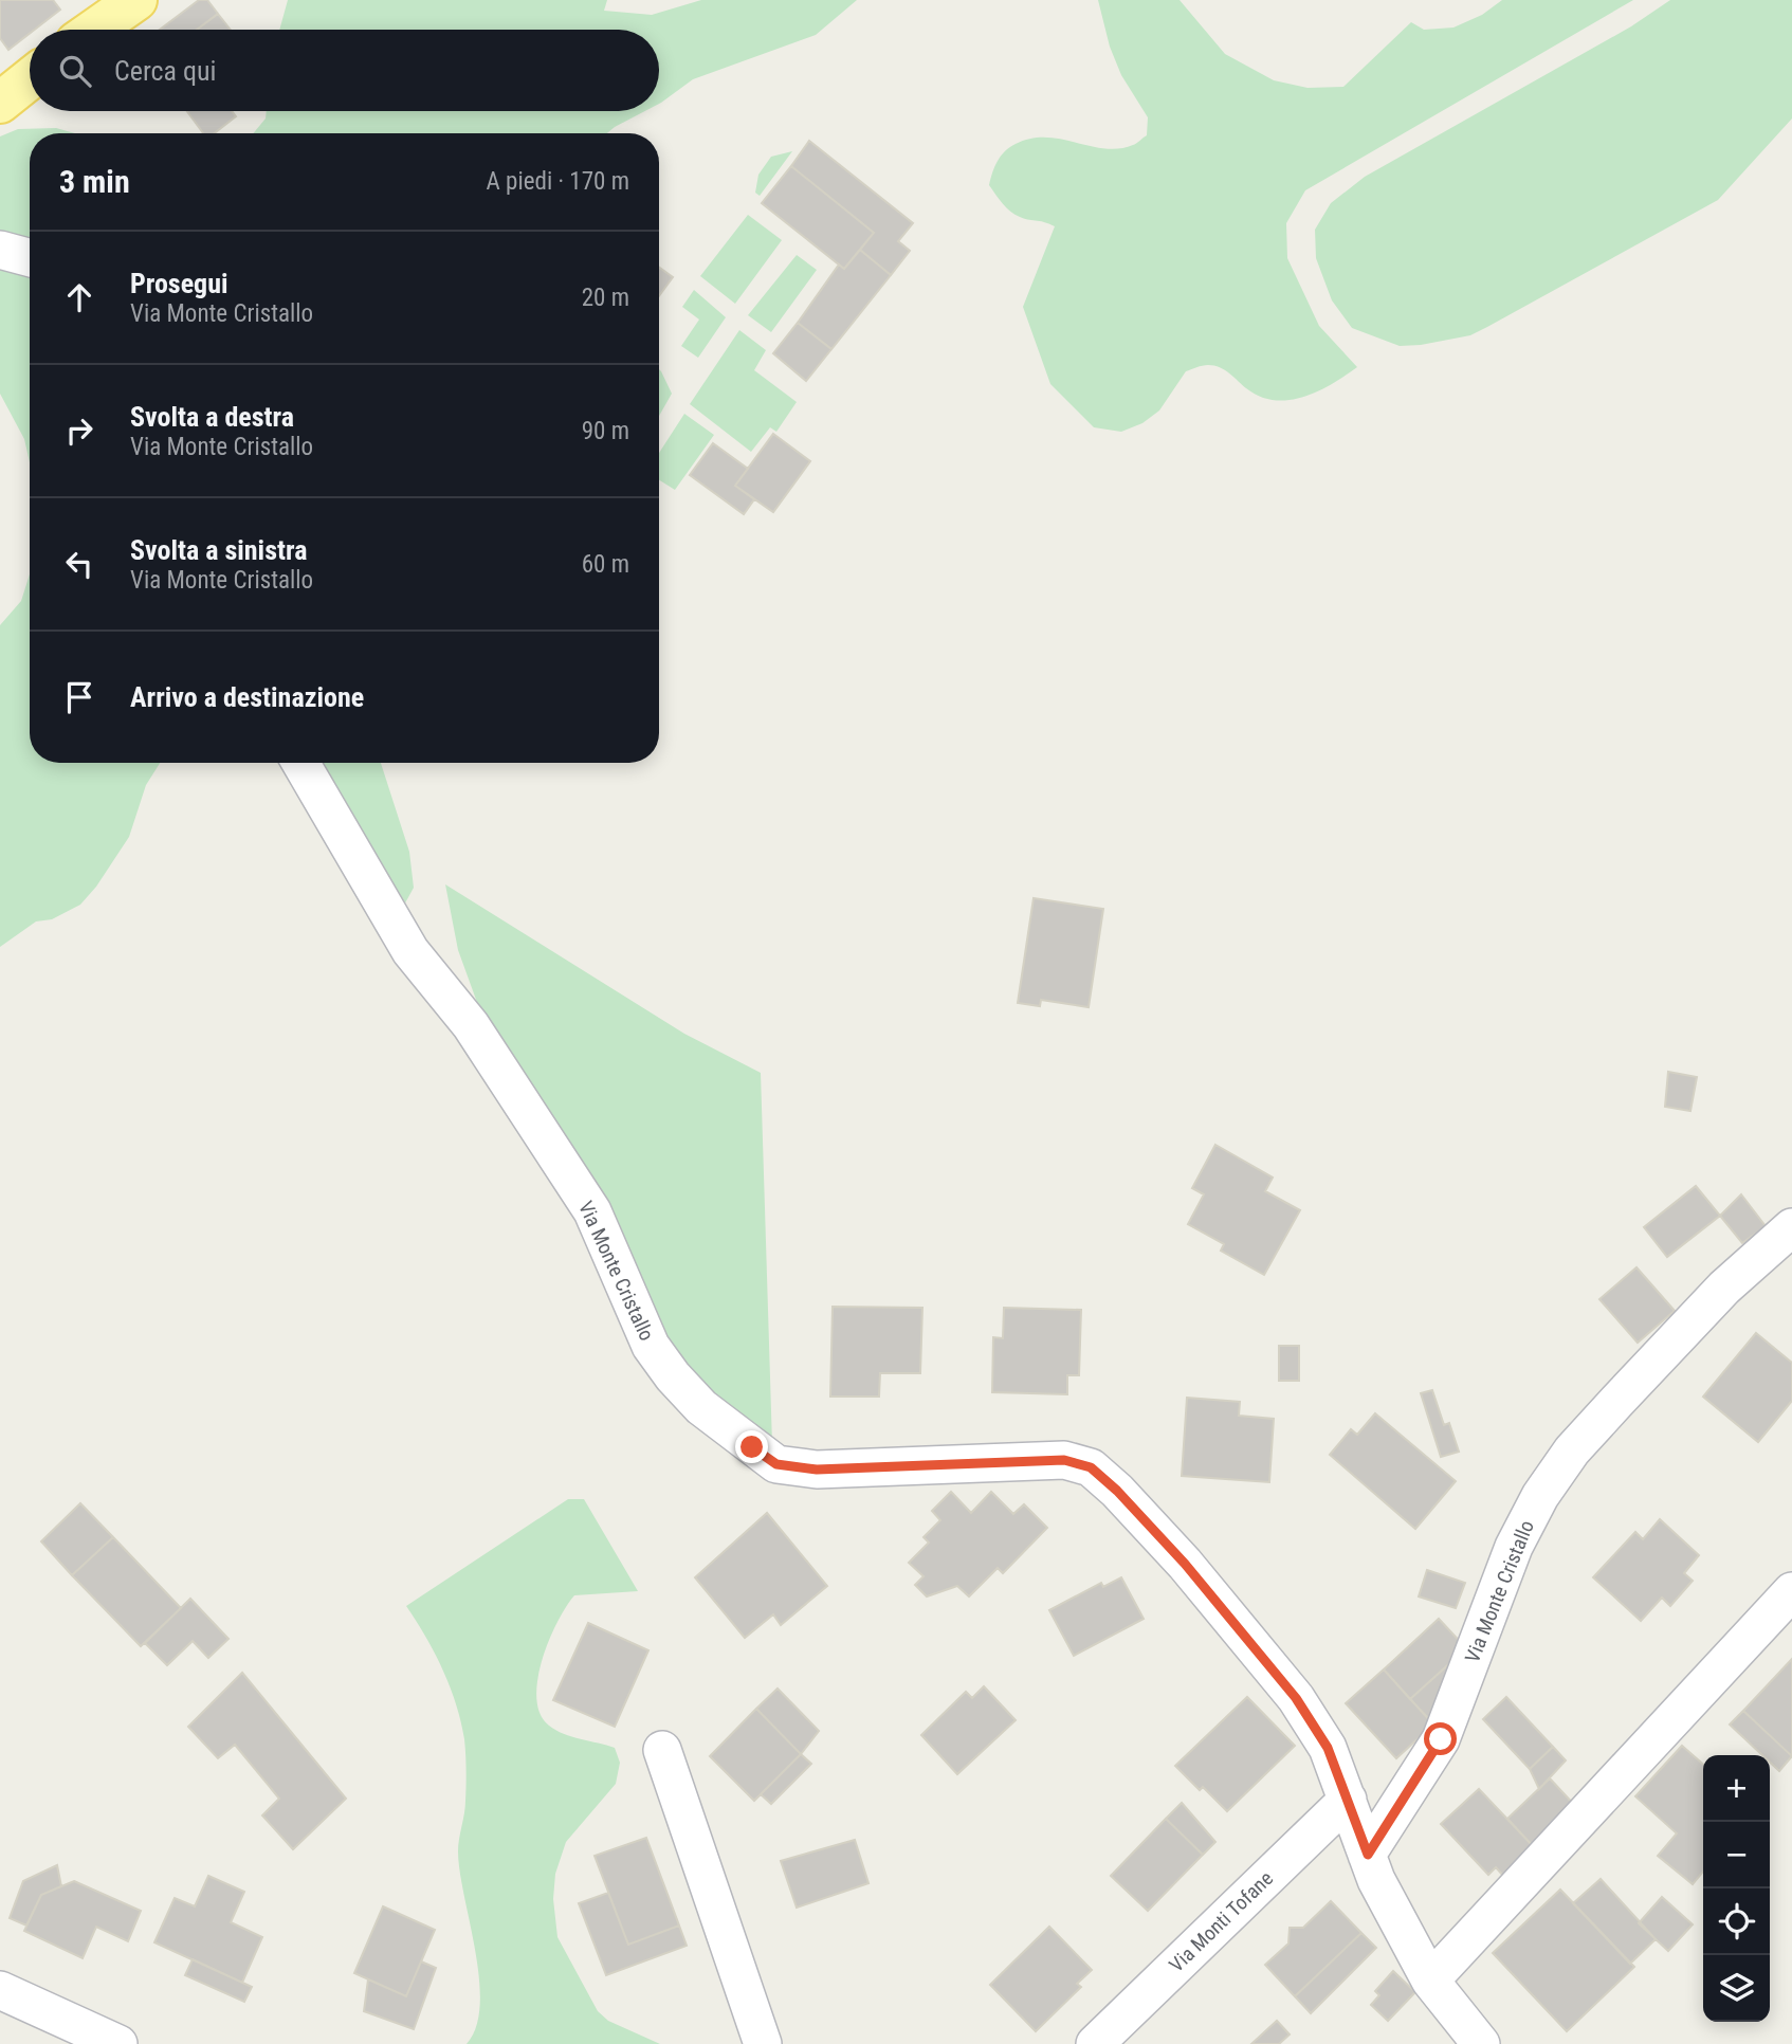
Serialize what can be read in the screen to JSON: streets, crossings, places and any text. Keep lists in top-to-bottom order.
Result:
{
  "streets": {
    "street": ["Via Monte Cristallo", "Via Monti Tofane"]
  },
  "crossings": [
    ["Via Monte Cristallo", "Via Monti Tofane"]
  ],
  "page": {
    "search": "Cerca qui",
    "heading": ["3 min", "A piedi · 170 m"],
    "list": [
      ["Prosegui", "Via Monte Cristallo", "20 m"],
      ["Svolta a destra", "Via Monte Cristallo", "90 m"],
      ["Svolta a sinistra", "Via Monte Cristallo", "60 m"],
      "Arrivo a destinazione"
    ],
    "map_buttons": ["+", "−"]
  }
}
